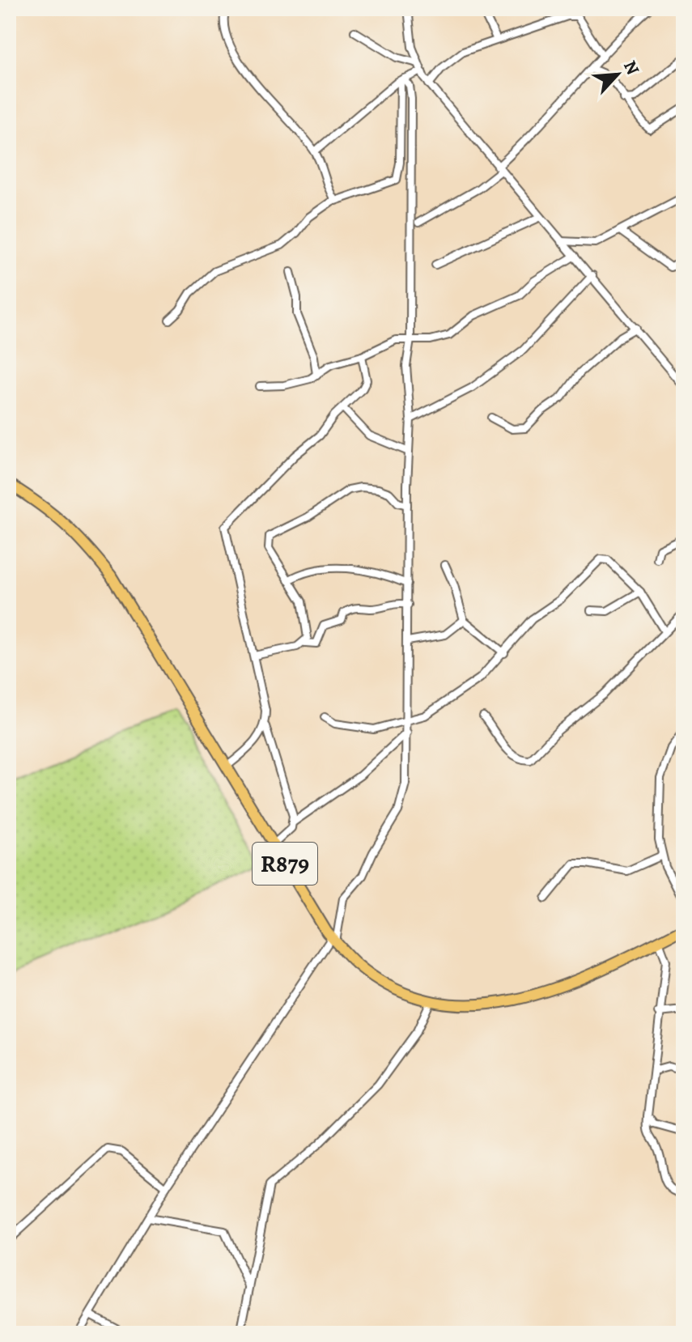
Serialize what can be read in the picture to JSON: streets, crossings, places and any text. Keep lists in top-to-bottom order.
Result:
{
  "streets": {
    "main road": ["R879"]
  },
  "north": "top right"
}
